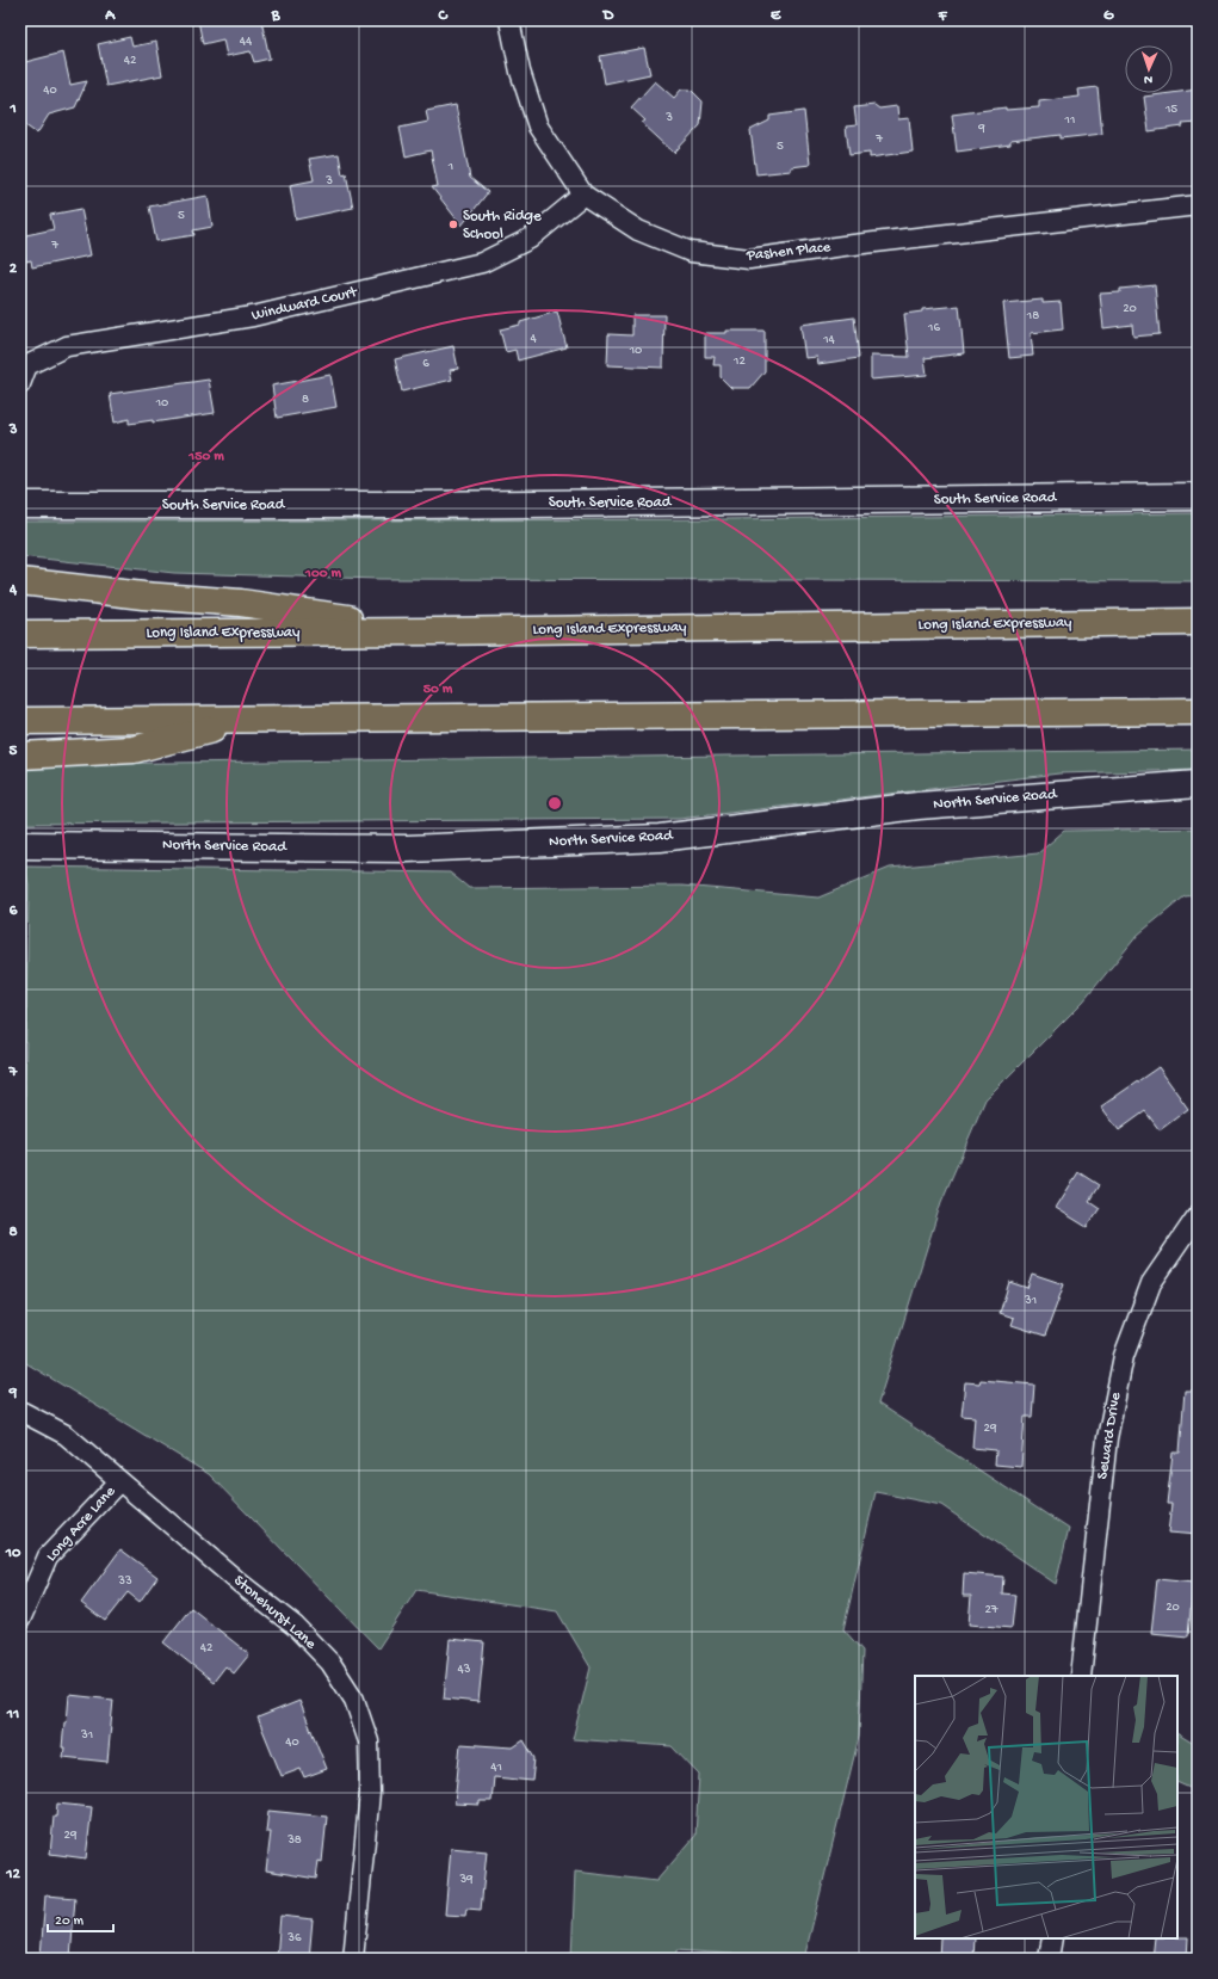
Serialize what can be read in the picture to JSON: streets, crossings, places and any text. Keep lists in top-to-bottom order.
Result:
{
  "streets": {
    "highway": ["Long Island Expressway"],
    "main road": ["South Service Road", "North Service Road"],
    "street": [
      "Pashen Place",
      "Windward Court",
      "Seward Drive",
      "Long Acre Lane",
      "Stonehurst Lane"
    ]
  },
  "crossings": [
    ["Pashen Place", "Windward Court"],
    ["Long Acre Lane", "Stonehurst Lane"]
  ],
  "places": ["South Ridge School"],
  "house_numbers": [
    "44",
    "42",
    "40",
    "15",
    "3",
    "11",
    "9",
    "7",
    "5",
    "1",
    "3",
    "5",
    "7",
    "20",
    "18",
    "16",
    "4",
    "14",
    "10",
    "12",
    "6",
    "8",
    "10",
    "31",
    "29",
    "33",
    "20",
    "27",
    "42",
    "43",
    "31",
    "40",
    "41",
    "29",
    "38",
    "39",
    "36"
  ],
  "scale_bar": "20 m",
  "north": "bottom",
  "grid": {
    "columns": [
      "A",
      "B",
      "C",
      "D",
      "E",
      "F",
      "G"
    ],
    "rows": [
      "1",
      "2",
      "3",
      "4",
      "5",
      "6",
      "7",
      "8",
      "9",
      "10",
      "11",
      "12"
    ]
  },
  "rings": ["150 m", "100 m", "50 m"]
}
